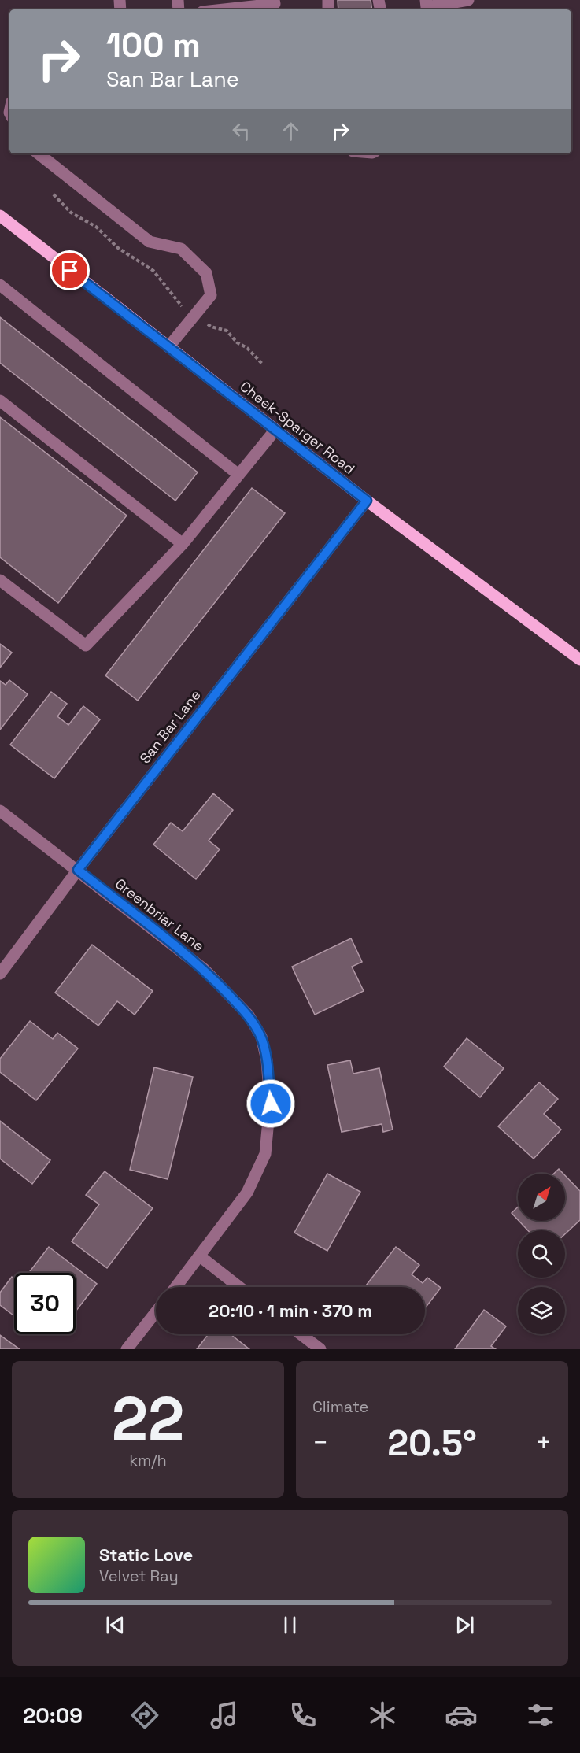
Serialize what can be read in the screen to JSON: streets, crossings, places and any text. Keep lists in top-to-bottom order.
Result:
{
  "streets": {
    "main road": ["Cheek-Sparger Road"],
    "street": ["San Bar Lane", "Greenbriar Lane"]
  },
  "crossings": [
    ["Cheek-Sparger Road", "San Bar Lane"],
    ["San Bar Lane", "Greenbriar Lane"]
  ],
  "north": "top right",
  "page": {
    "turn": ["100 m", "San Bar Lane"],
    "limit": "30",
    "trip": "20:10 · 1 min · 370 m",
    "tile": [
      ["22", "km/h"],
      "Climate"
    ],
    "heat": ["−", "20.5°", "+"],
    "song": ["Static Love", "Velvet Ray"],
    "tabs": "20:09"
  }
}
